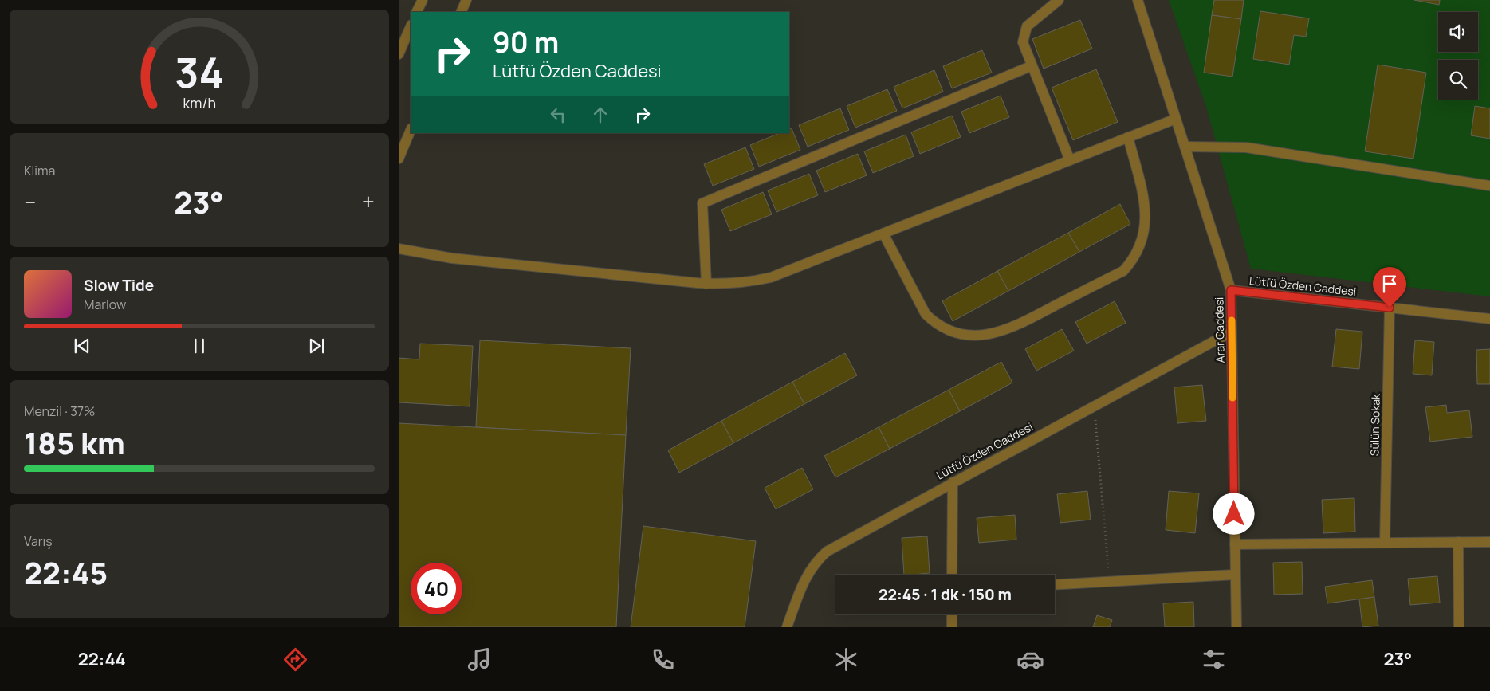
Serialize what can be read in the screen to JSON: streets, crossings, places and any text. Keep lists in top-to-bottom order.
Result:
{
  "streets": {
    "street": ["Lütfü Özden Caddesi", "Arar Caddesi", "Sülün Sokak"]
  },
  "crossings": [
    ["Lütfü Özden Caddesi", "Arar Caddesi"],
    ["Lütfü Özden Caddesi", "Sülün Sokak"]
  ],
  "page": {
    "turn": ["90 m", "Lütfü Özden Caddesi"],
    "tile": [
      "Klima",
      ["Menzil · 37%", "185 km"],
      ["Varış", "22:45"]
    ],
    "heat": ["−", "23°", "+"],
    "song": ["Slow Tide", "Marlow"],
    "limit": "40",
    "trip": "22:45 · 1 dk · 150 m",
    "tabs": ["22:44", "23°"],
    "gauge": ["34", "km/h"]
  }
}
